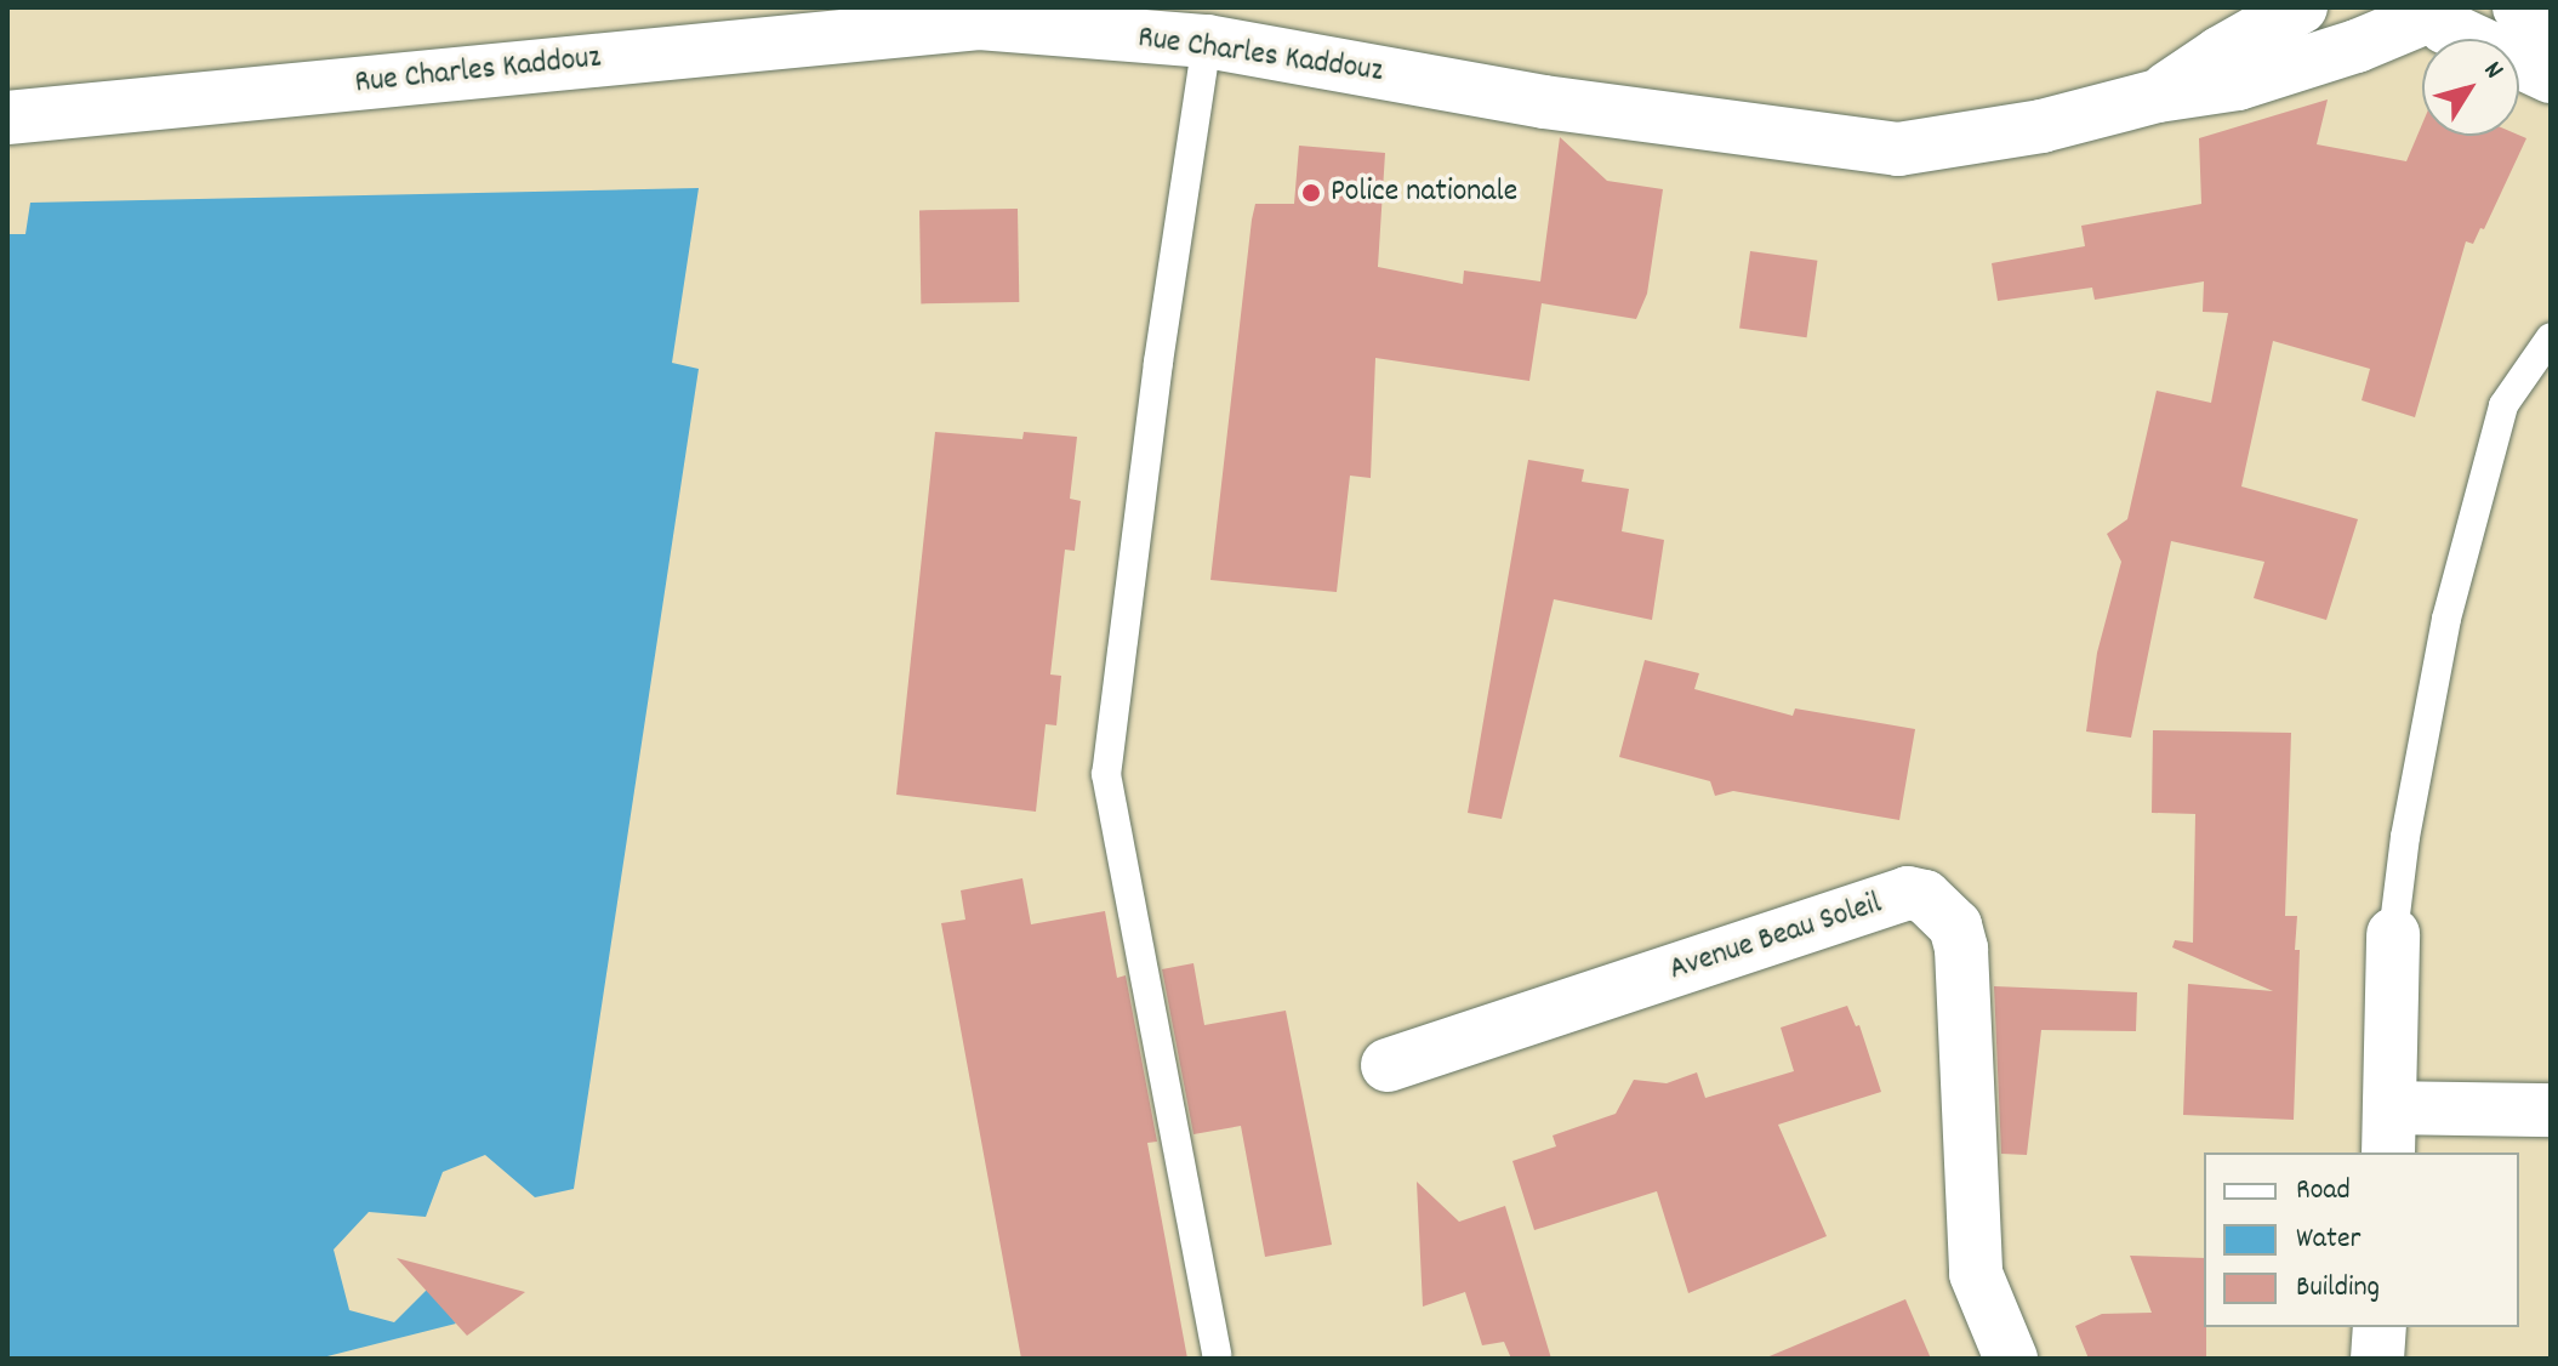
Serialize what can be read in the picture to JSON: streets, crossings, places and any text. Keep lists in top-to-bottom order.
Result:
{
  "streets": {
    "street": ["Rue Charles Kaddouz", "Avenue Beau Soleil"]
  },
  "places": ["Police nationale"],
  "legend": ["Road", "Water", "Building"],
  "north": "top right"
}
